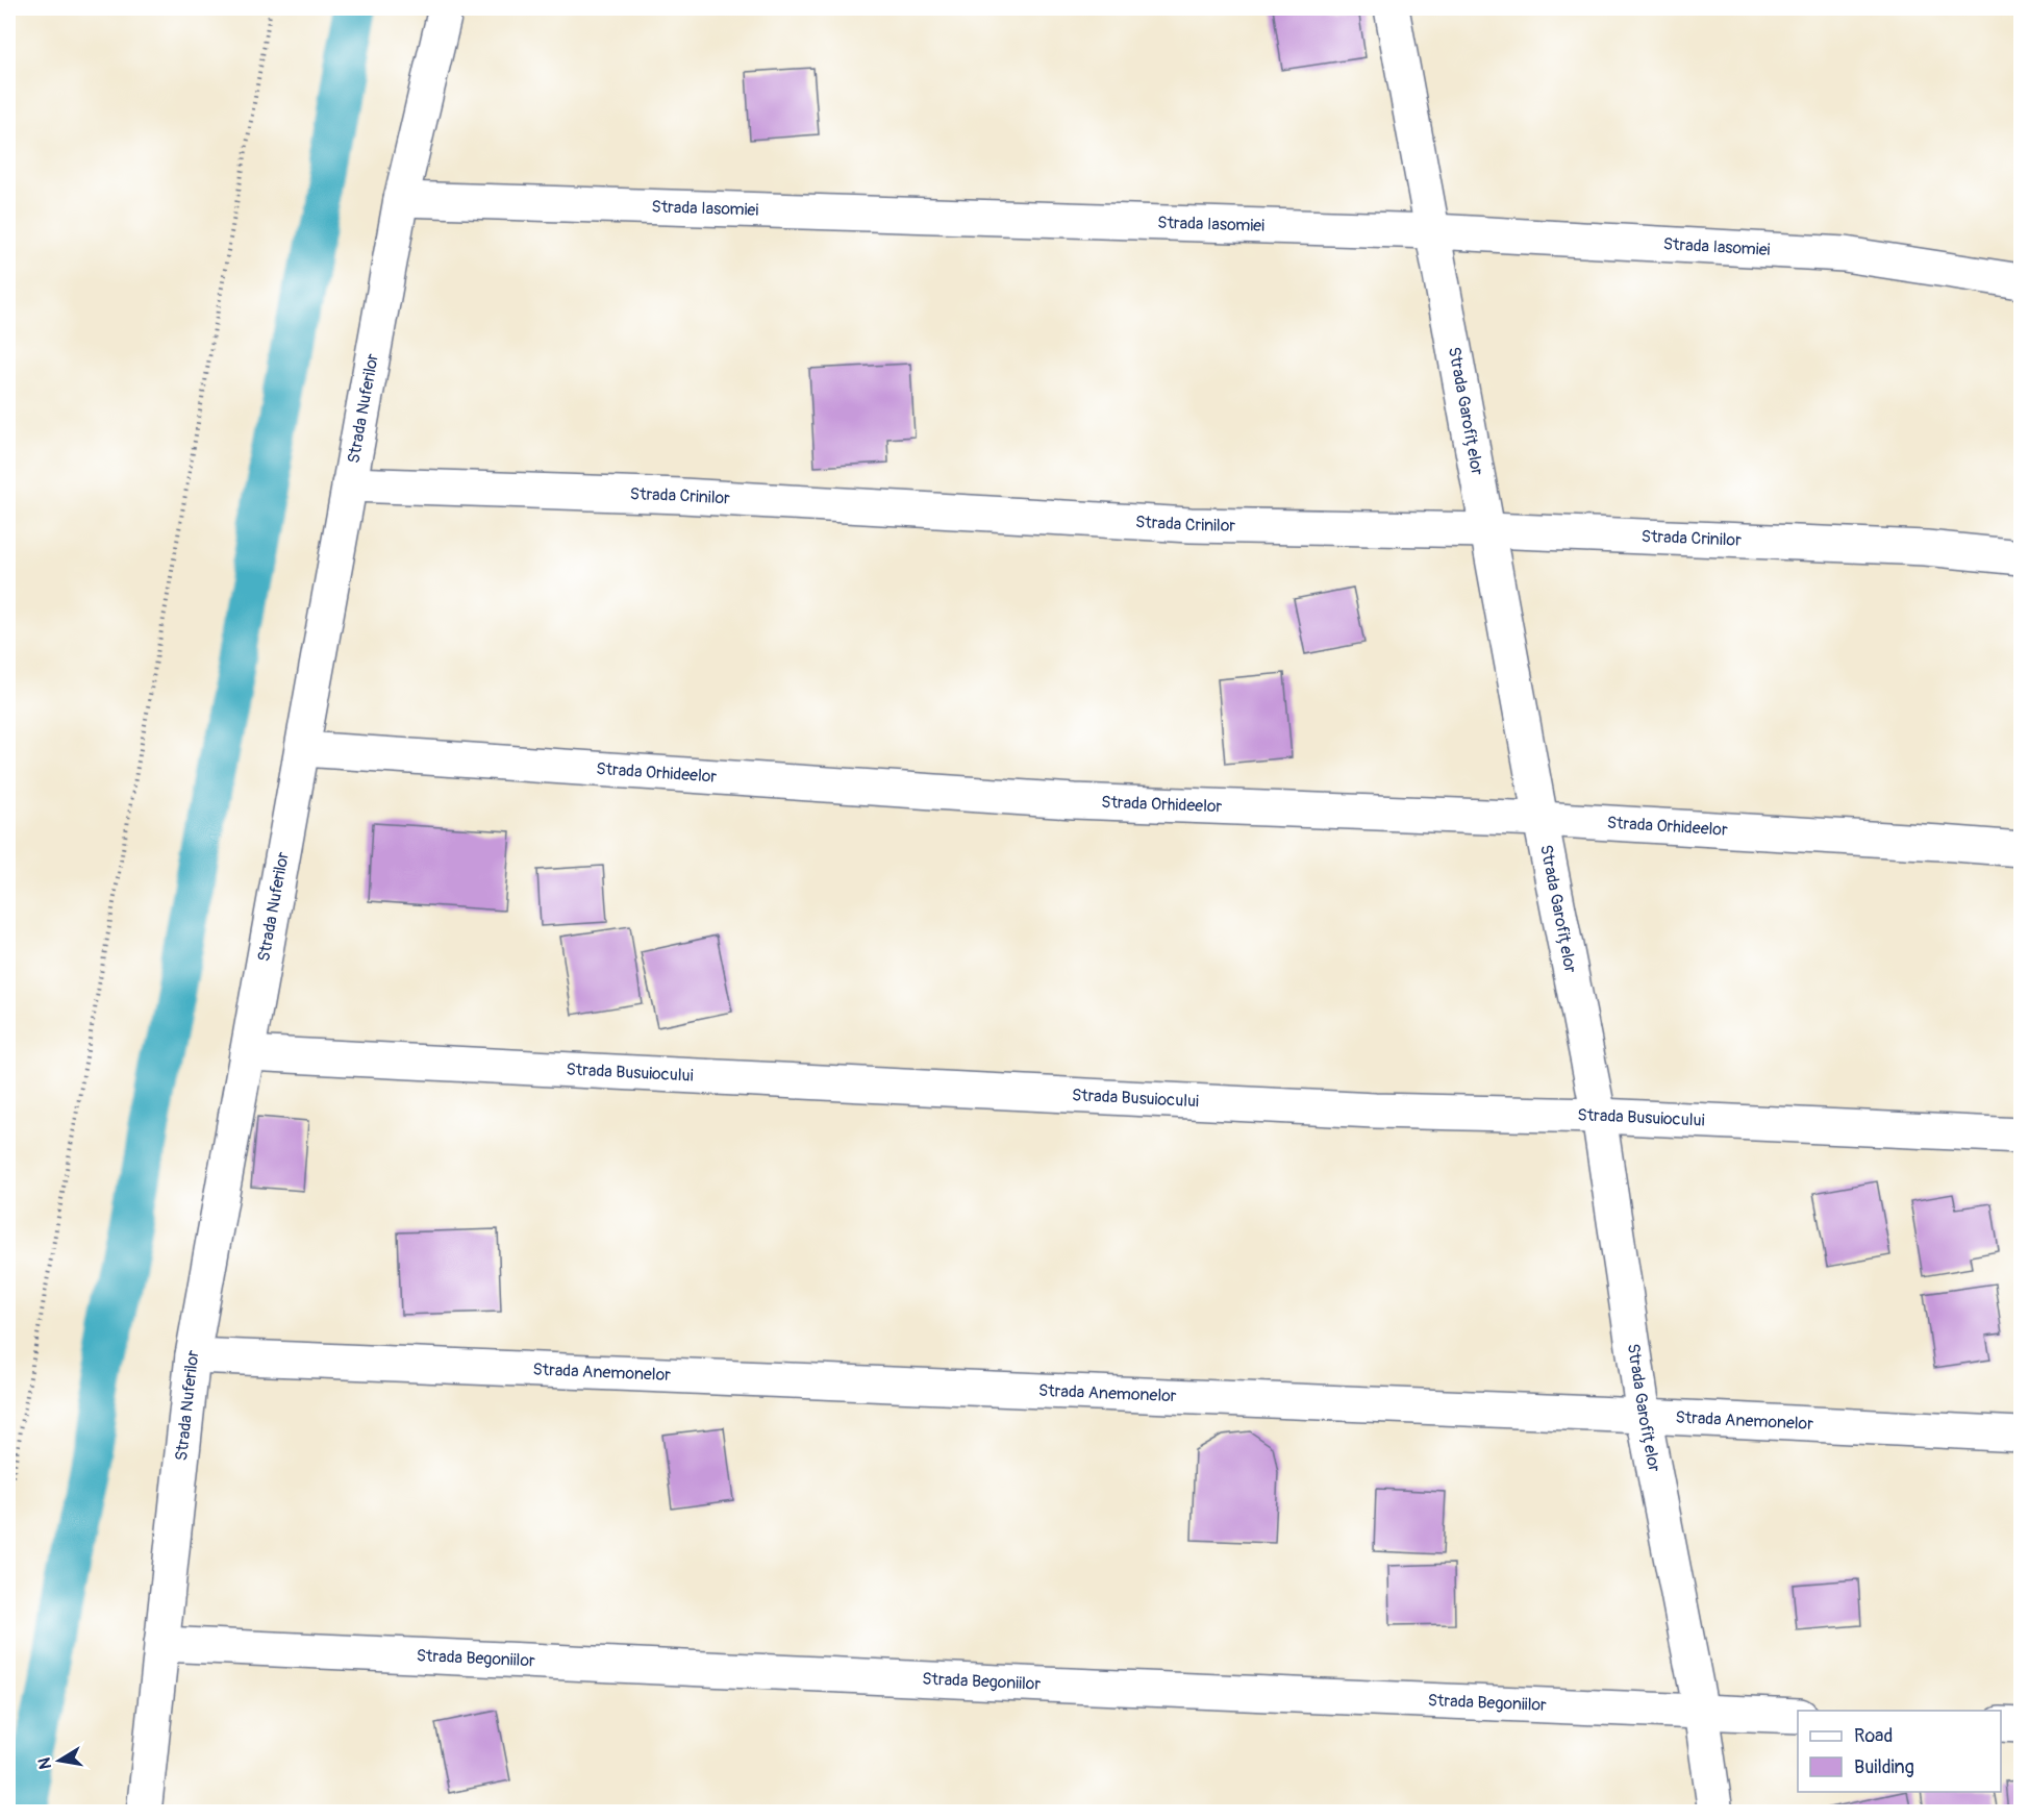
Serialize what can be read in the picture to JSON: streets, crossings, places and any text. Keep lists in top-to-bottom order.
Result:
{
  "streets": {
    "street": [
      "Strada Iasomiei",
      "Strada Nuferilor",
      "Strada Garofițelor",
      "Strada Crinilor",
      "Strada Orhideelor",
      "Strada Busuiocului",
      "Strada Anemonelor",
      "Strada Begoniilor"
    ]
  },
  "crossings": [
    ["Strada Iasomiei", "Strada Nuferilor"],
    ["Strada Iasomiei", "Strada Garofițelor"],
    ["Strada Nuferilor", "Strada Crinilor"],
    ["Strada Nuferilor", "Strada Orhideelor"],
    ["Strada Nuferilor", "Strada Busuiocului"],
    ["Strada Nuferilor", "Strada Anemonelor"],
    ["Strada Nuferilor", "Strada Begoniilor"],
    ["Strada Garofițelor", "Strada Crinilor"],
    ["Strada Garofițelor", "Strada Orhideelor"],
    ["Strada Garofițelor", "Strada Busuiocului"],
    ["Strada Garofițelor", "Strada Anemonelor"],
    ["Strada Garofițelor", "Strada Begoniilor"]
  ],
  "legend": ["Road", "Building"],
  "north": "left"
}
